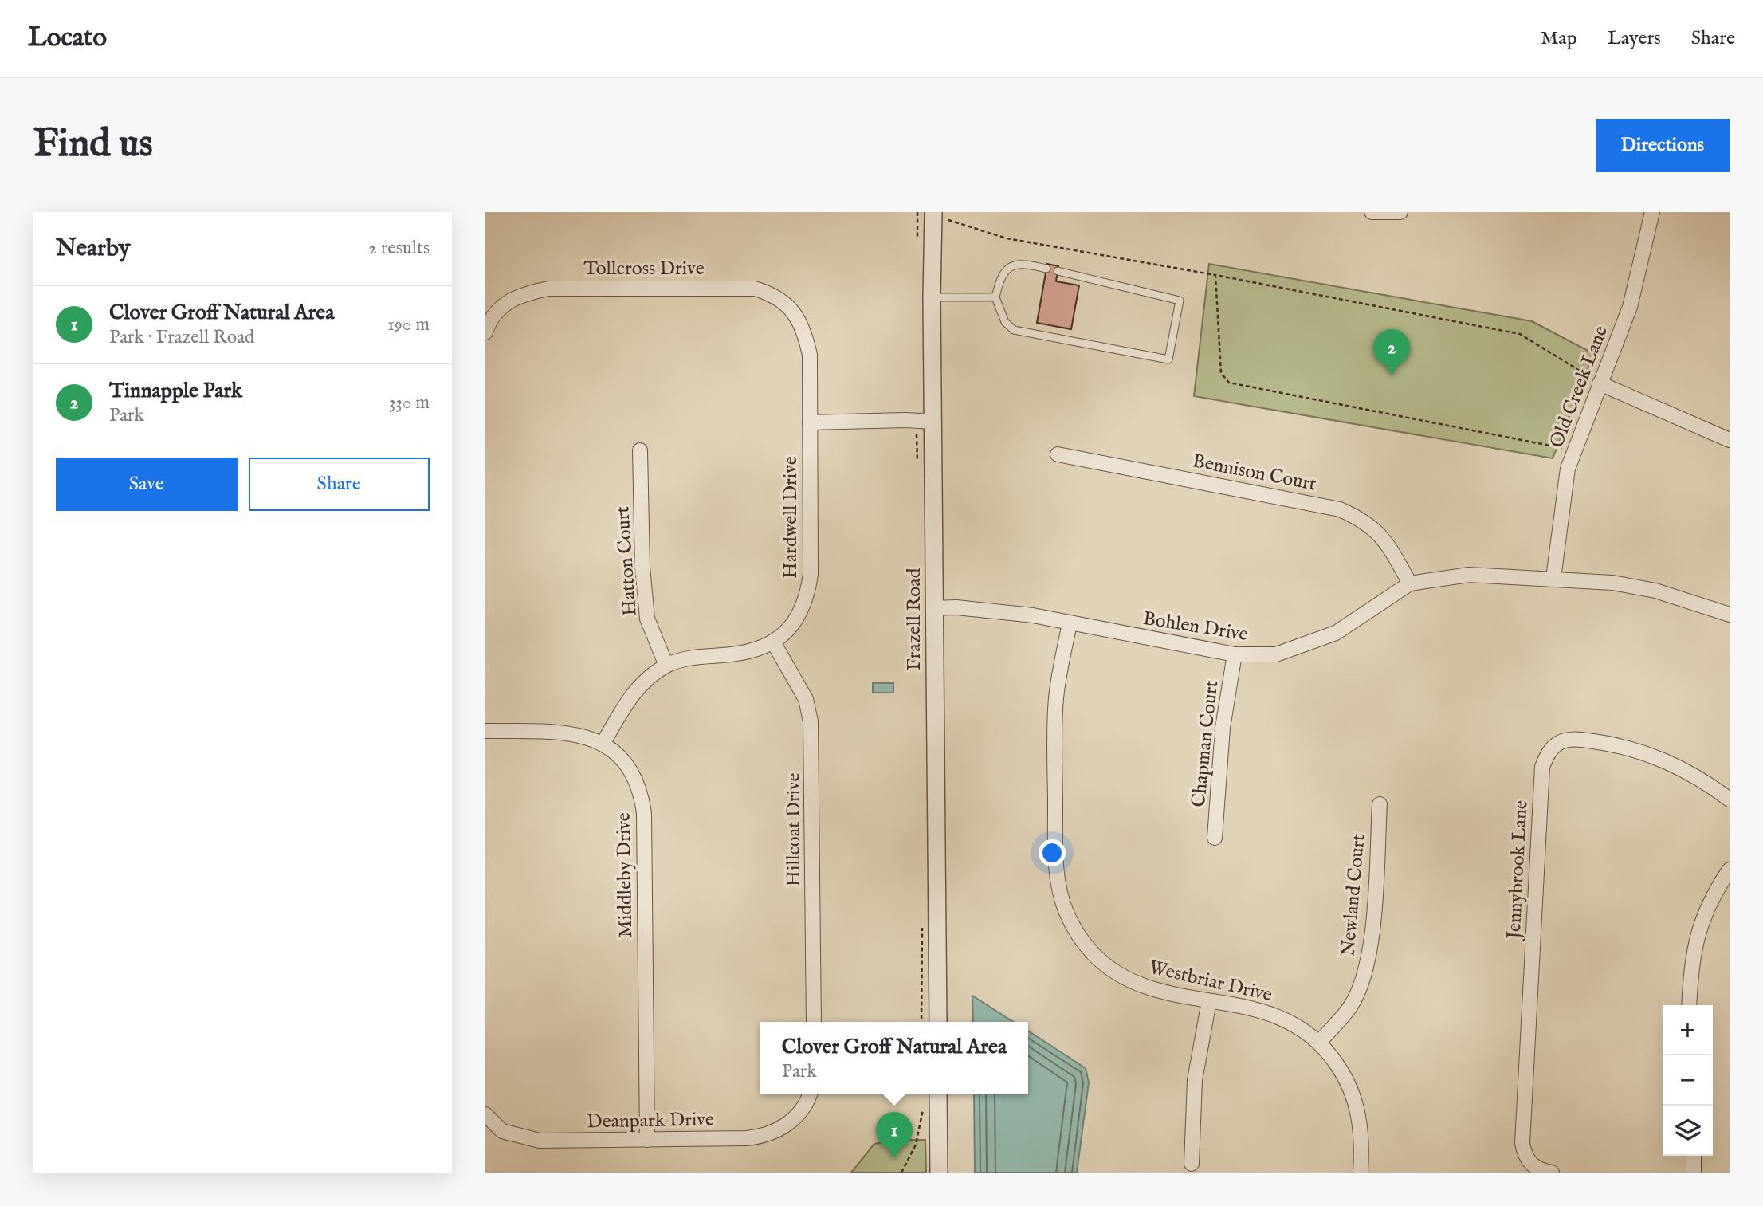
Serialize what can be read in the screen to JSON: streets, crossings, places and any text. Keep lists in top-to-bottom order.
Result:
{
  "streets": {
    "street": [
      "Tollcross Drive",
      "Old Creek Lane",
      "Bennison Court",
      "Hardwell Drive",
      "Hatton Court",
      "Frazell Road",
      "Bohlen Drive",
      "Chapman Court",
      "Hillcoat Drive",
      "Jennybrook Lane",
      "Middleby Drive",
      "Newland Court",
      "Westbriar Drive",
      "Deanpark Drive"
    ]
  },
  "crossings": [
    ["Tollcross Drive", "Hardwell Drive"],
    ["Old Creek Lane", "Bohlen Drive"],
    ["Bennison Court", "Bohlen Drive"],
    ["Hardwell Drive", "Hatton Court"],
    ["Hardwell Drive", "Hillcoat Drive"],
    ["Hardwell Drive", "Middleby Drive"],
    ["Frazell Road", "Bohlen Drive"],
    ["Bohlen Drive", "Chapman Court"],
    ["Bohlen Drive", "Westbriar Drive"],
    ["Middleby Drive", "Deanpark Drive"],
    ["Newland Court", "Westbriar Drive"]
  ],
  "page": {
    "header": "Locato",
    "nav": ["Map", "Layers", "Share"],
    "buttons": [
      "Directions",
      ["Save", "Share"]
    ],
    "title": "Find us",
    "heading": ["Nearby", "2 results"],
    "list": [
      {
        "mark": "1",
        "name": "Clover Groff Natural Area",
        "note": "Park · Frazell Road",
        "value": "190 m"
      },
      {
        "mark": "2",
        "name": "Tinnapple Park",
        "note": "Park",
        "value": "330 m"
      }
    ],
    "pins": ["2", "1"],
    "map_buttons": ["+", "−"],
    "popup": ["Clover Groff Natural Area", "Park"]
  }
}
